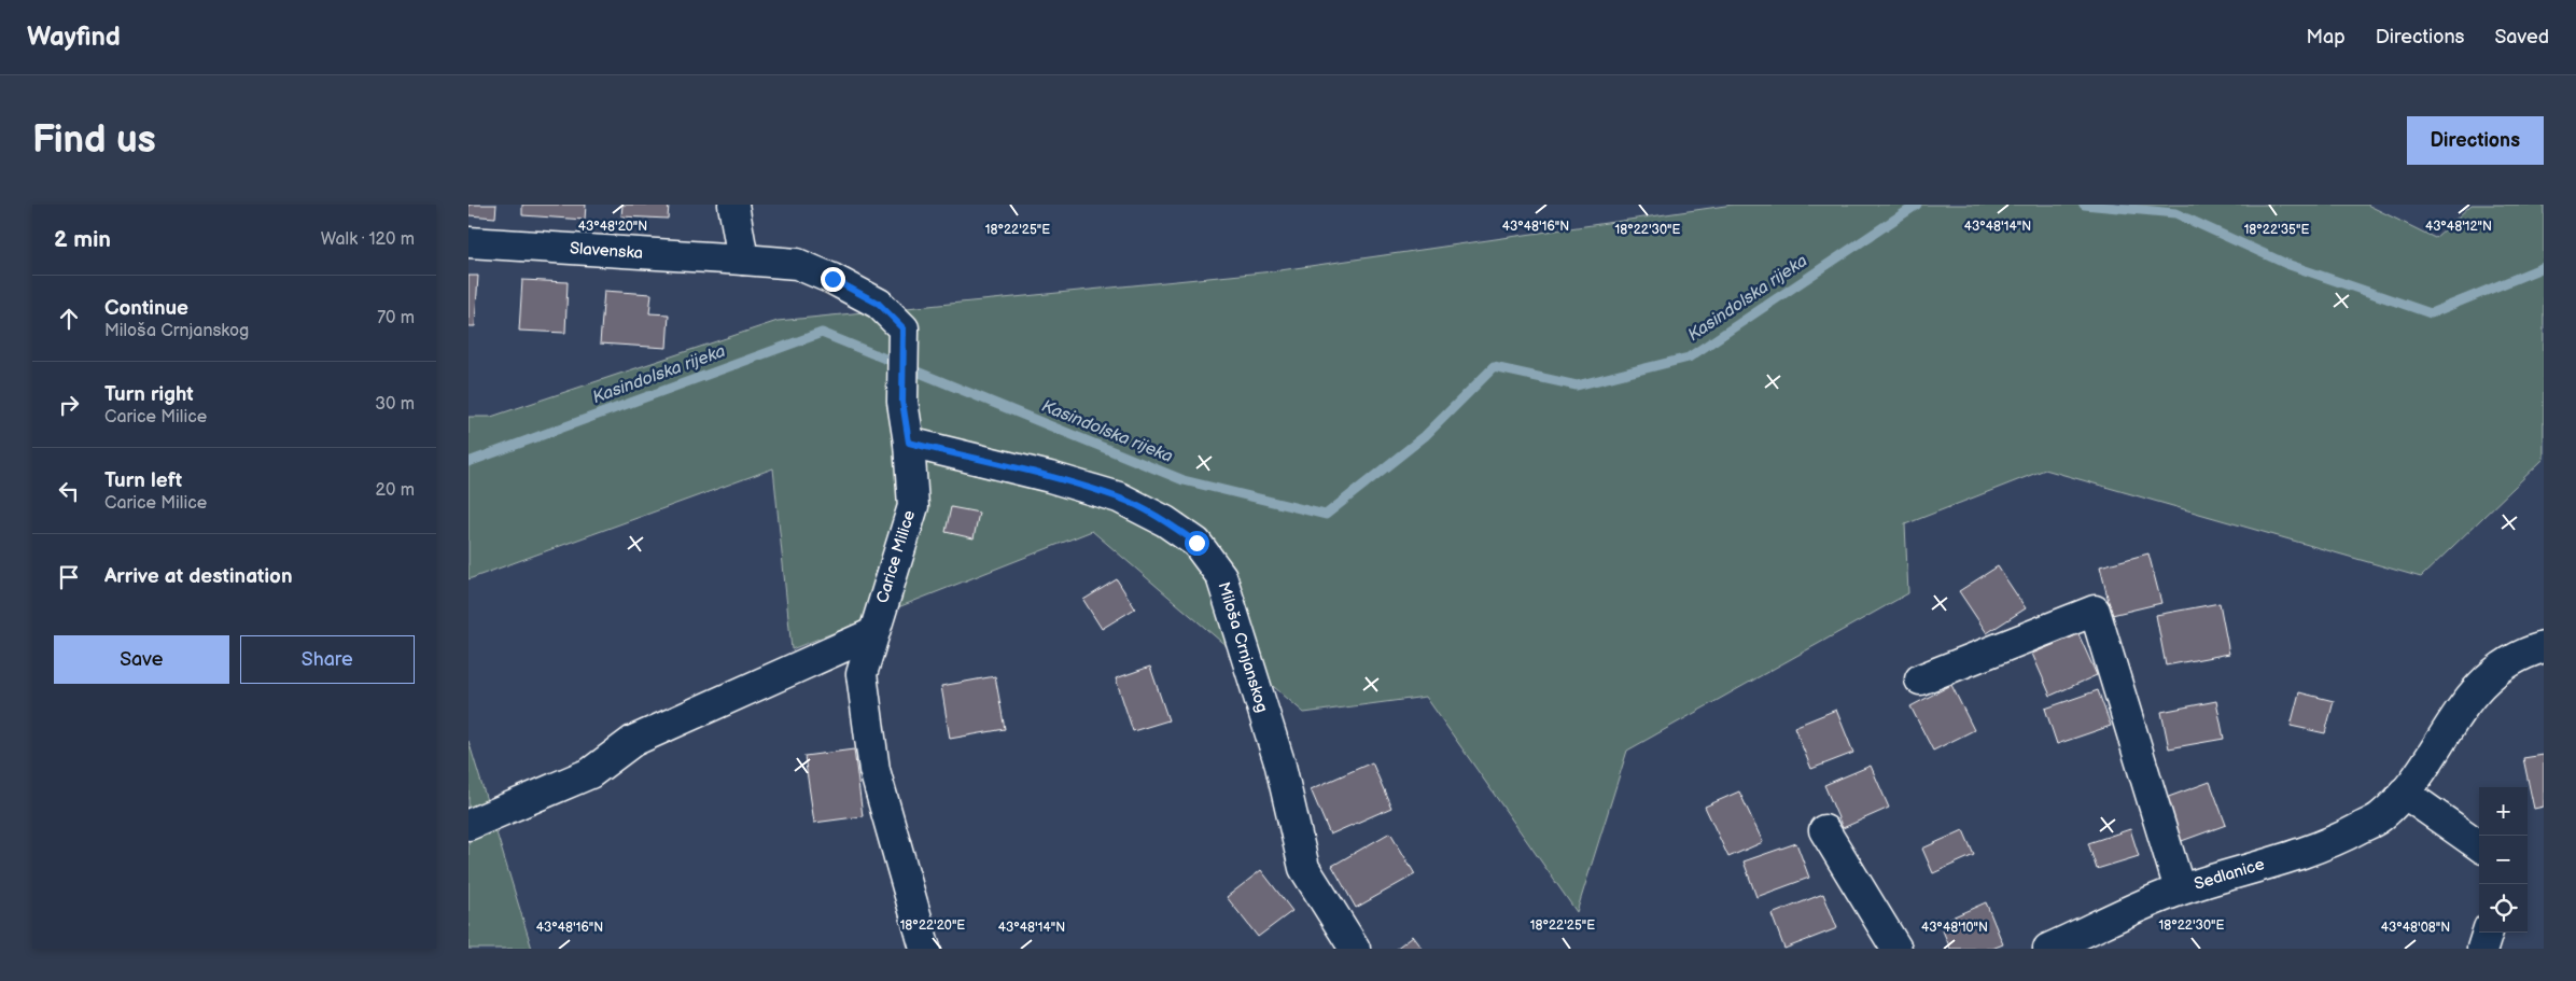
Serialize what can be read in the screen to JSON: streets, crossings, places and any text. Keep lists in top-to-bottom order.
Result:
{
  "streets": {
    "street": [
      "Slavenska",
      "Carice Milice",
      "Miloša Crnjanskog",
      "Sedlanice"
    ]
  },
  "crossings": [
    ["Slavenska", "Carice Milice"],
    ["Carice Milice", "Miloša Crnjanskog"]
  ],
  "water": ["Kasindolska rijeka"],
  "page": {
    "header": "Wayfind",
    "nav": ["Map", "Directions", "Saved"],
    "buttons": [
      "Directions",
      ["Save", "Share"]
    ],
    "title": "Find us",
    "heading": ["2 min", "Walk · 120 m"],
    "list": [
      ["Continue", "Miloša Crnjanskog", "70 m"],
      ["Turn right", "Carice Milice", "30 m"],
      ["Turn left", "Carice Milice", "20 m"],
      "Arrive at destination"
    ],
    "map_buttons": ["+", "−"]
  },
  "coordinates": [
    "43°48'20\"N",
    "43°48'16\"N",
    "43°48'14\"N",
    "43°48'12\"N",
    "18°22'25\"E",
    "18°22'30\"E",
    "18°22'35\"E",
    "18°22'20\"E",
    "43°48'10\"N",
    "43°48'08\"N"
  ]
}
